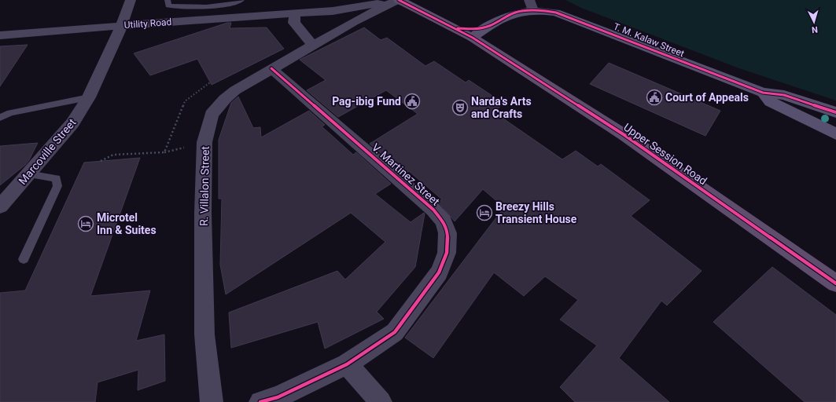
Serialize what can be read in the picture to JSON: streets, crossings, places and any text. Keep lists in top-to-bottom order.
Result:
{
  "streets": {
    "main road": ["T. M. Kalaw Street", "Upper Session Road"],
    "street": [
      "Utility Road",
      "Marcoville Street",
      "V. Martinez Street",
      "R. Villalon Street"
    ]
  },
  "crossings": [
    ["Utility Road", "Marcoville Street"],
    ["Utility Road", "Upper Session Road"],
    ["Utility Road", "R. Villalon Street"],
    ["T. M. Kalaw Street", "Upper Session Road"],
    ["Upper Session Road", "R. Villalon Street"],
    ["V. Martinez Street", "R. Villalon Street"]
  ],
  "places": {
    "public building": ["Court of Appeals", "Pag-ibig Fund"],
    "theatre": ["Narda's Arts and Crafts"],
    "hotel": ["Breezy Hills Transient House", "Microtel Inn & Suites"]
  },
  "north": "bottom"
}
